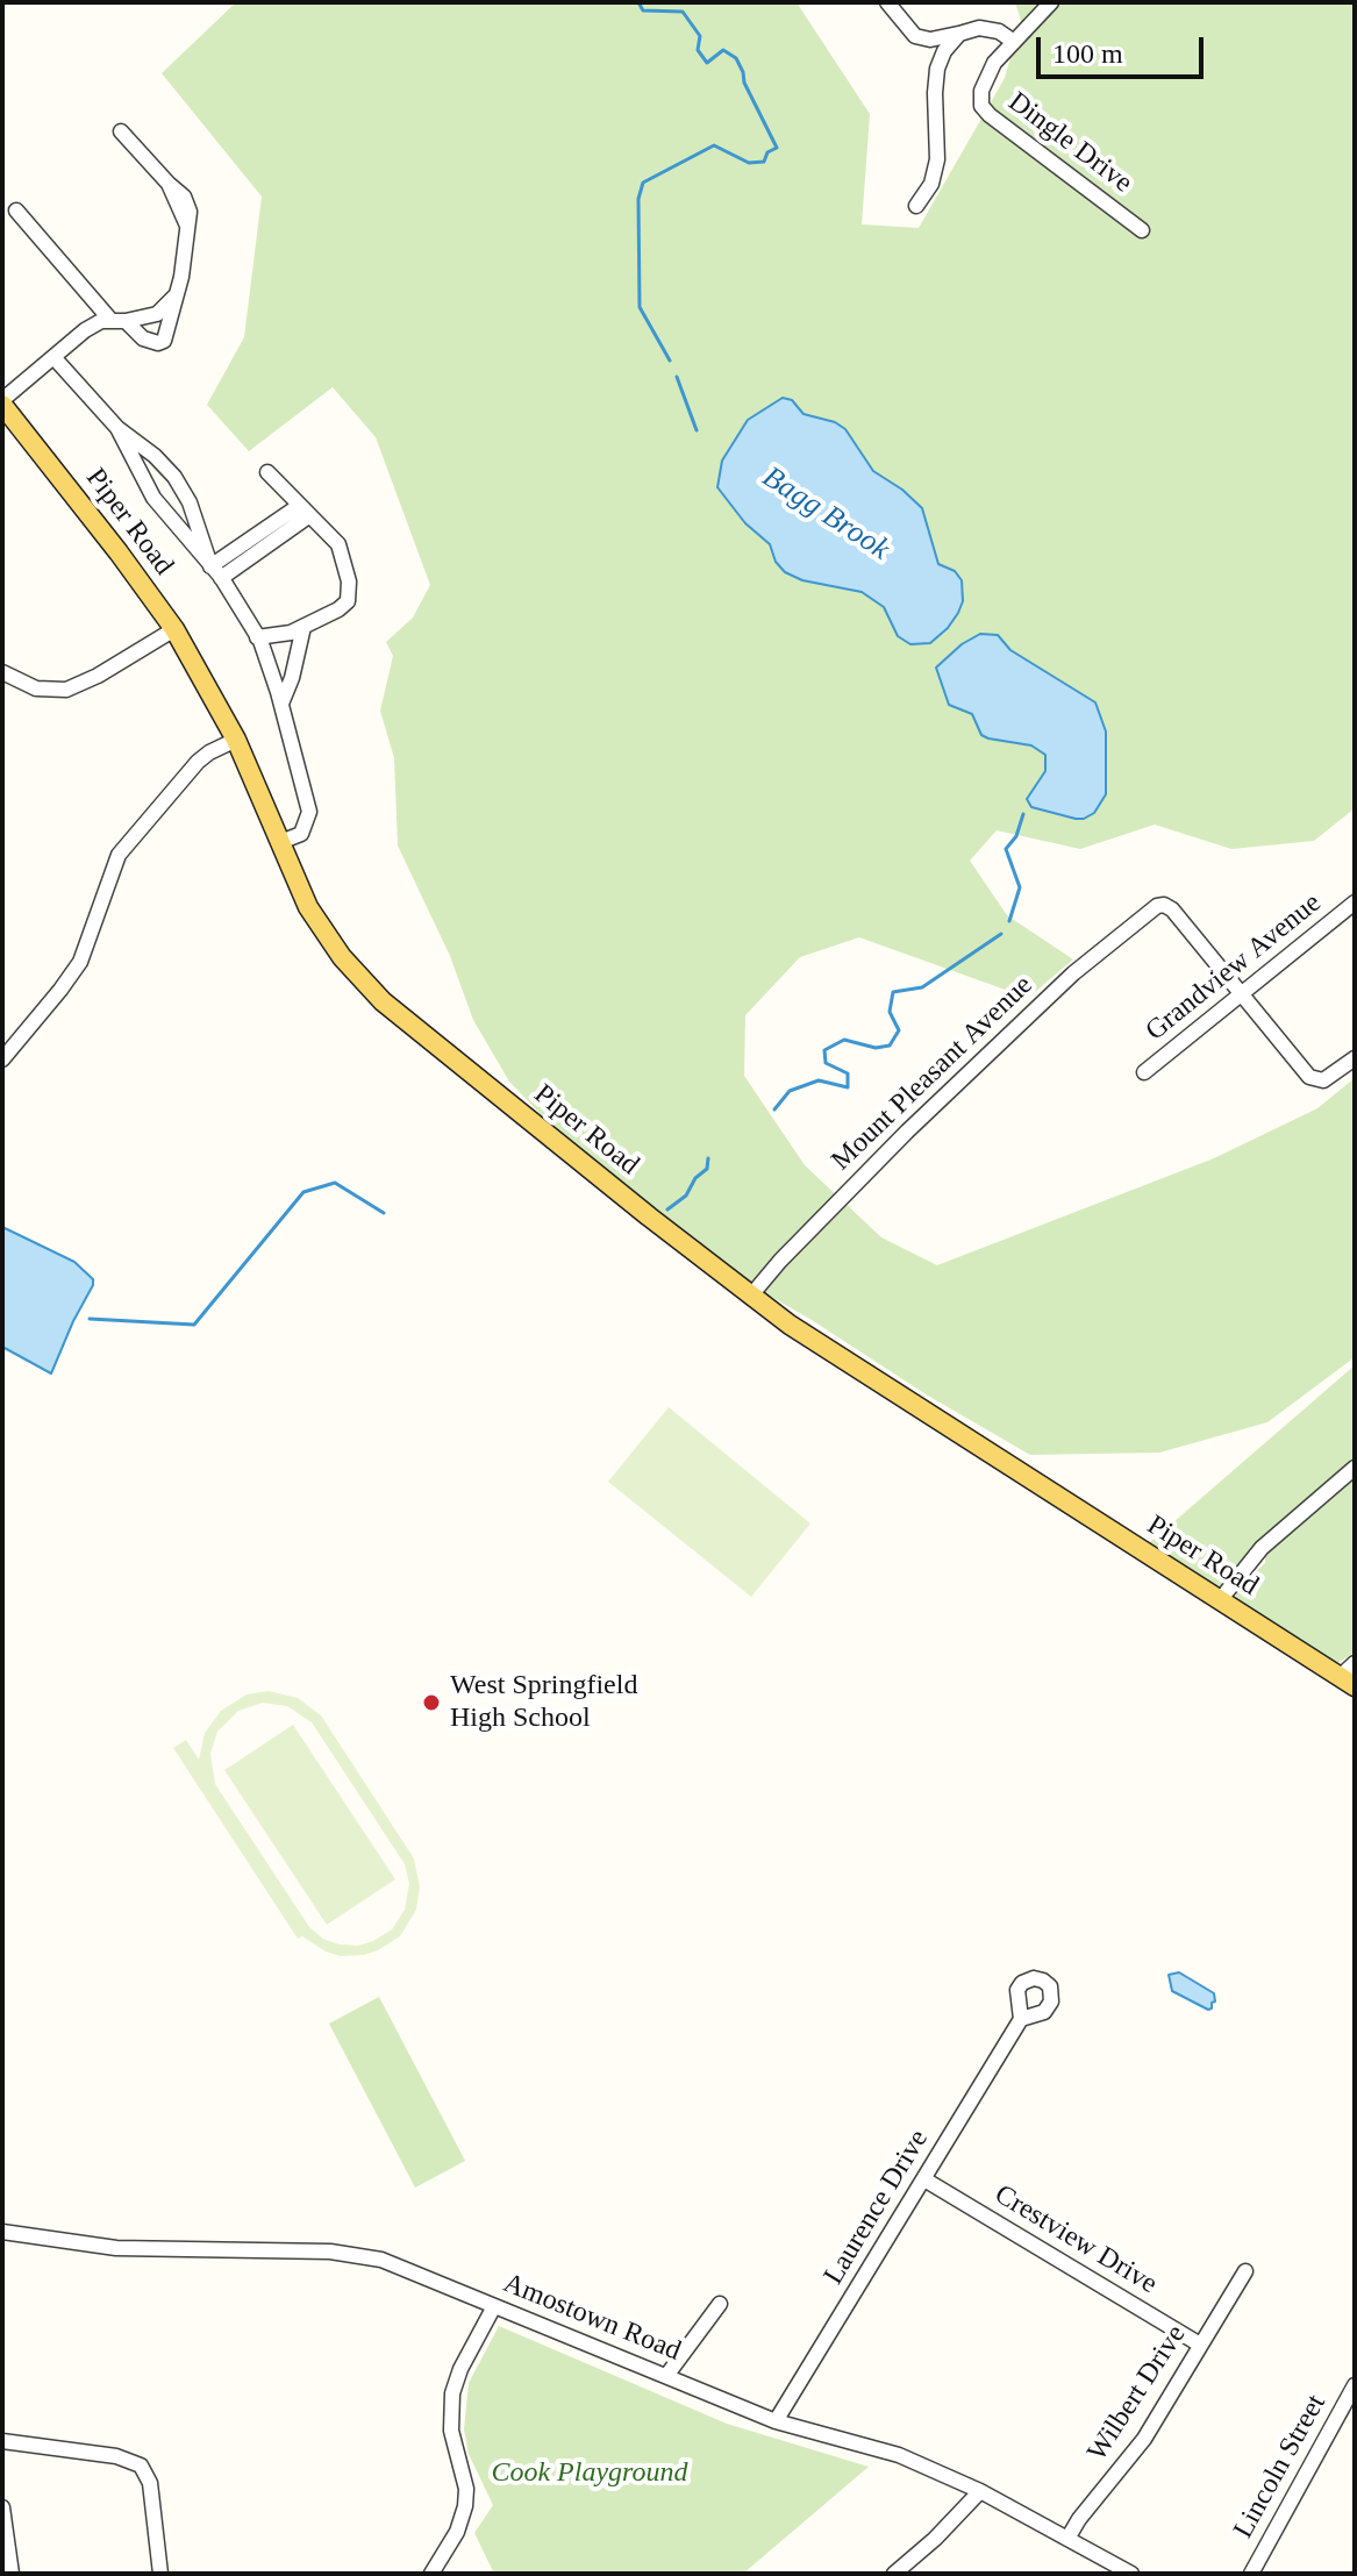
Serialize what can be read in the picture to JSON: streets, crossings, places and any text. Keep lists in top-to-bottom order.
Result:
{
  "streets": {
    "main road": ["Piper Road"],
    "street": [
      "Dingle Drive",
      "Grandview Avenue",
      "Mount Pleasant Avenue",
      "Laurence Drive",
      "Crestview Drive",
      "Amostown Road",
      "Wilbert Drive",
      "Lincoln Street"
    ]
  },
  "crossings": [
    ["Piper Road", "Mount Pleasant Avenue"],
    ["Grandview Avenue", "Mount Pleasant Avenue"],
    ["Laurence Drive", "Crestview Drive"],
    ["Laurence Drive", "Amostown Road"],
    ["Crestview Drive", "Wilbert Drive"],
    ["Amostown Road", "Wilbert Drive"]
  ],
  "water": ["Bagg Brook"],
  "parks": ["Cook Playground"],
  "places": ["West Springfield High School"],
  "scale_bar": "100 m"
}
